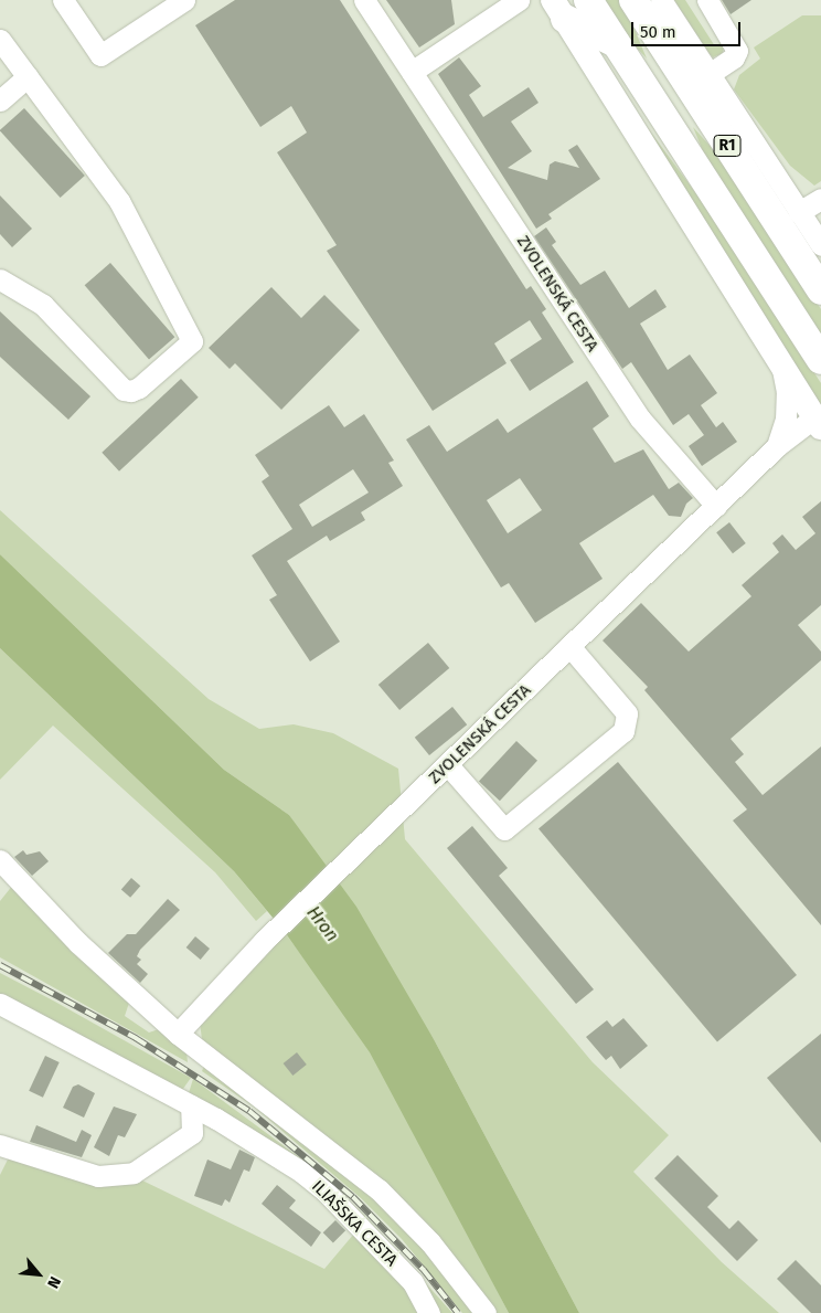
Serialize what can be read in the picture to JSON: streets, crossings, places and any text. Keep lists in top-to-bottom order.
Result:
{
  "streets": {
    "highway": ["R1"],
    "main road": ["ZVOLENSKÁ CESTA"],
    "street": ["ILIAŠSKA CESTA"]
  },
  "water": ["Hron"],
  "scale_bar": "50 m",
  "north": "bottom right"
}
